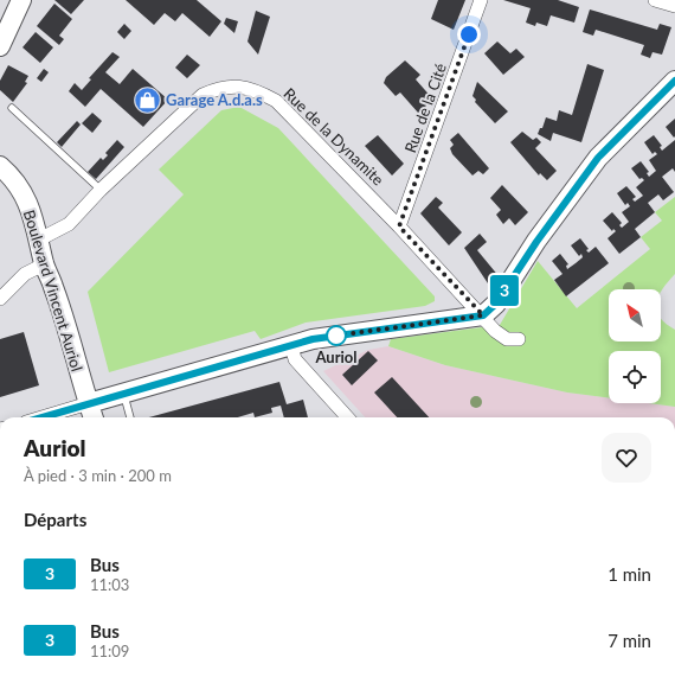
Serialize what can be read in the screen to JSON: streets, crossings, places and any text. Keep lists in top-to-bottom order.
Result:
{
  "streets": {
    "street": ["Rue de la Cité", "Rue de la Dynamite", "Boulevard Vincent Auriol"]
  },
  "crossings": [
    ["Rue de la Cité", "Rue de la Dynamite"],
    ["Rue de la Dynamite", "Boulevard Vincent Auriol"]
  ],
  "places": {
    "shop": ["Garage A.d.a.s"],
    "other": ["Auriol"]
  },
  "lines": ["bus line 3"],
  "north": "top left",
  "page": {
    "on_map": "3",
    "heading": [
      ["Auriol", "À pied · 3 min · 200 m"],
      "Départs"
    ],
    "list": [
      {
        "mark": "3",
        "name": "Bus",
        "note": "11:03",
        "value": "1 min"
      },
      {
        "mark": "3",
        "name": "Bus",
        "note": "11:09",
        "value": "7 min"
      }
    ]
  }
}
